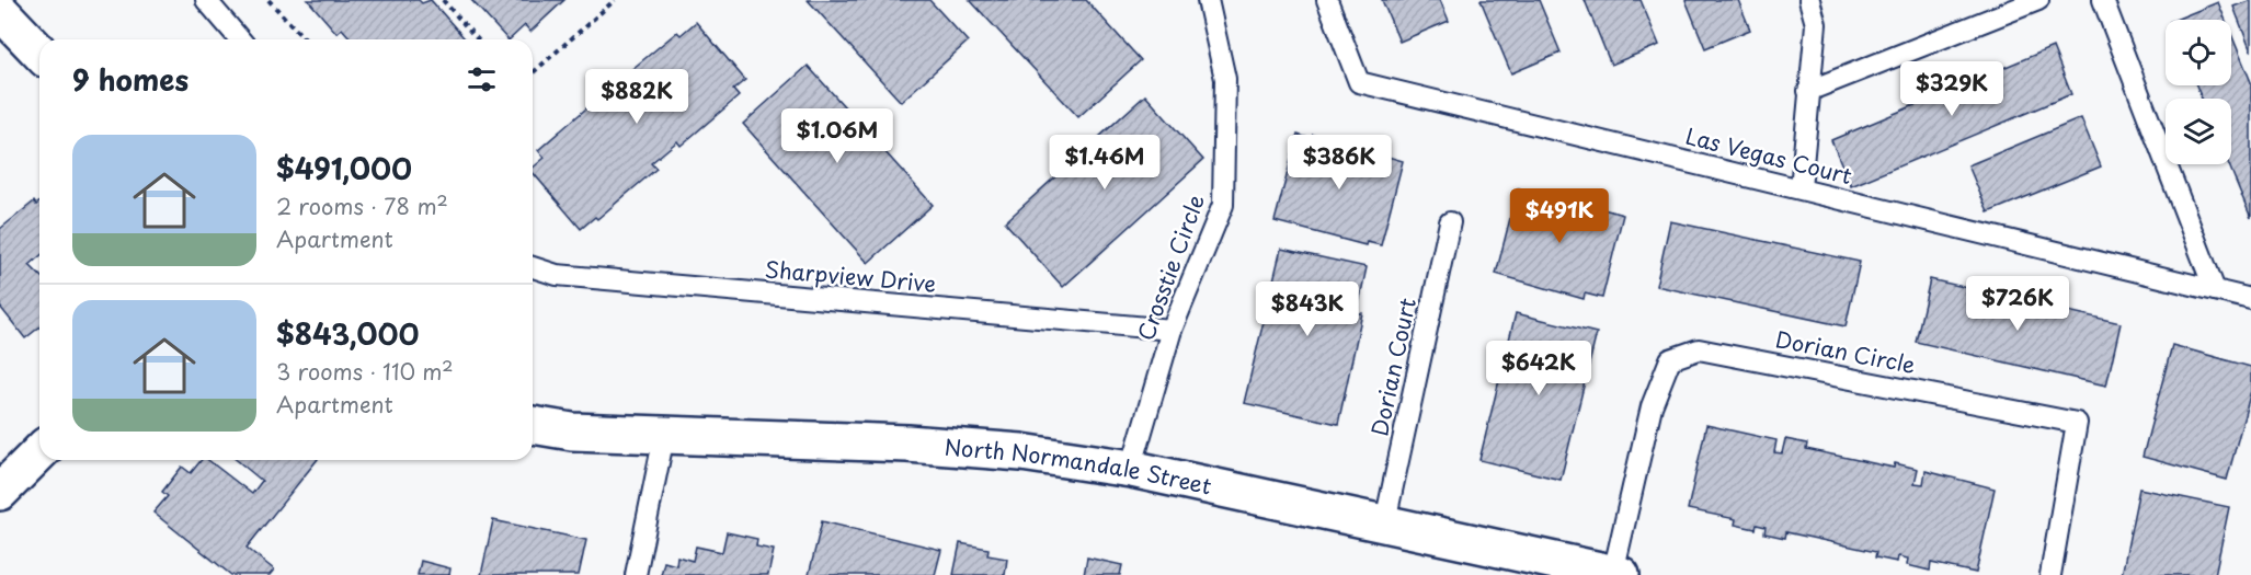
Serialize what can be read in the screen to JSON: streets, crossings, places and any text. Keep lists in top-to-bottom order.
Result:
{
  "streets": {
    "street": ["North Normandale Street"],
    "lane": [
      "Las Vegas Court",
      "Crosstie Circle",
      "Sharpview Drive",
      "Dorian Circle",
      "Dorian Court"
    ]
  },
  "crossings": [
    ["Crosstie Circle", "Sharpview Drive"],
    ["Crosstie Circle", "North Normandale Street"],
    ["Dorian Circle", "North Normandale Street"],
    ["Dorian Court", "North Normandale Street"]
  ],
  "page": {
    "heading": "9 homes",
    "price": [
      "$329K",
      "$882K",
      "$1.06M",
      "$1.46M",
      "$386K",
      "$491K",
      "$726K",
      "$843K",
      "$642K"
    ],
    "list": [
      {
        "name": "$491,000",
        "note": "2 rooms · 78 m² · Apartment"
      },
      {
        "name": "$843,000",
        "note": "3 rooms · 110 m² · Apartment"
      }
    ]
  }
}
